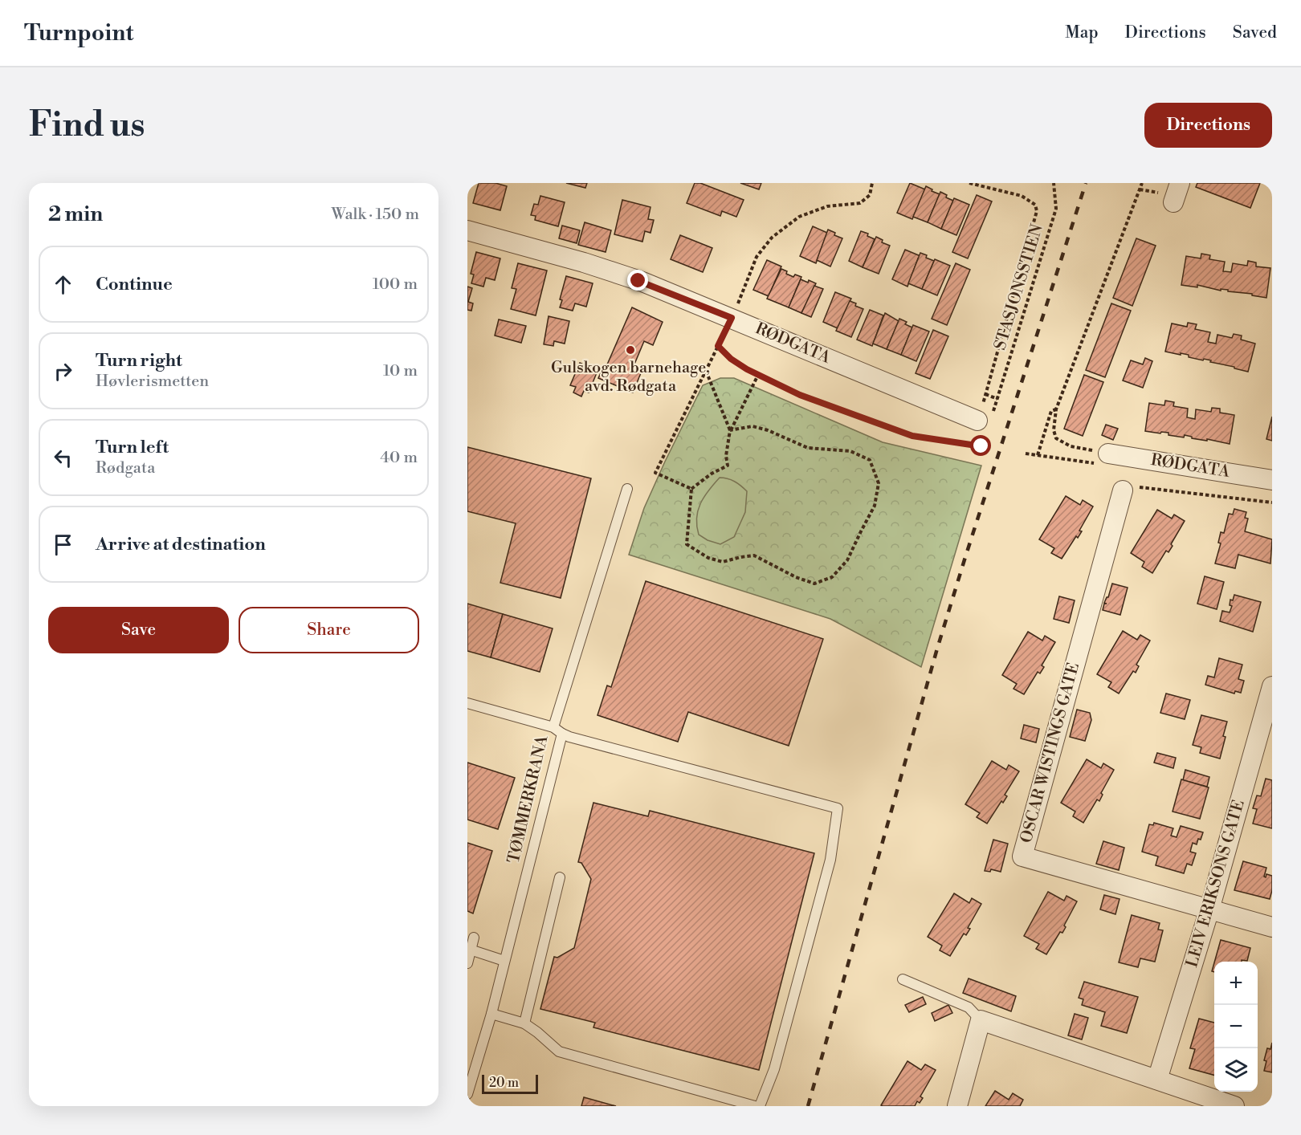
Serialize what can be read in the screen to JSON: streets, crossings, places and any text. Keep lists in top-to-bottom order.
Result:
{
  "streets": {
    "street": ["RØDGATA", "OSCAR WISTINGS GATE", "LEIV ERIKSONS GATE"],
    "lane": ["TØMMERKRANA"],
    "path": ["STASJONSSTIEN"]
  },
  "crossings": [
    ["OSCAR WISTINGS GATE", "LEIV ERIKSONS GATE"]
  ],
  "places": ["Gulskogen barnehage, avd. Rødgata"],
  "scale_bar": "20 m",
  "page": {
    "header": "Turnpoint",
    "nav": ["Map", "Directions", "Saved"],
    "buttons": [
      "Directions",
      ["Save", "Share"]
    ],
    "title": "Find us",
    "heading": ["2 min", "Walk · 150 m"],
    "list": [
      ["Continue", "100 m"],
      ["Turn right", "Høvlerismetten", "10 m"],
      ["Turn left", "Rødgata", "40 m"],
      "Arrive at destination"
    ],
    "map_buttons": ["+", "−"],
    "scale": "20 m"
  }
}
